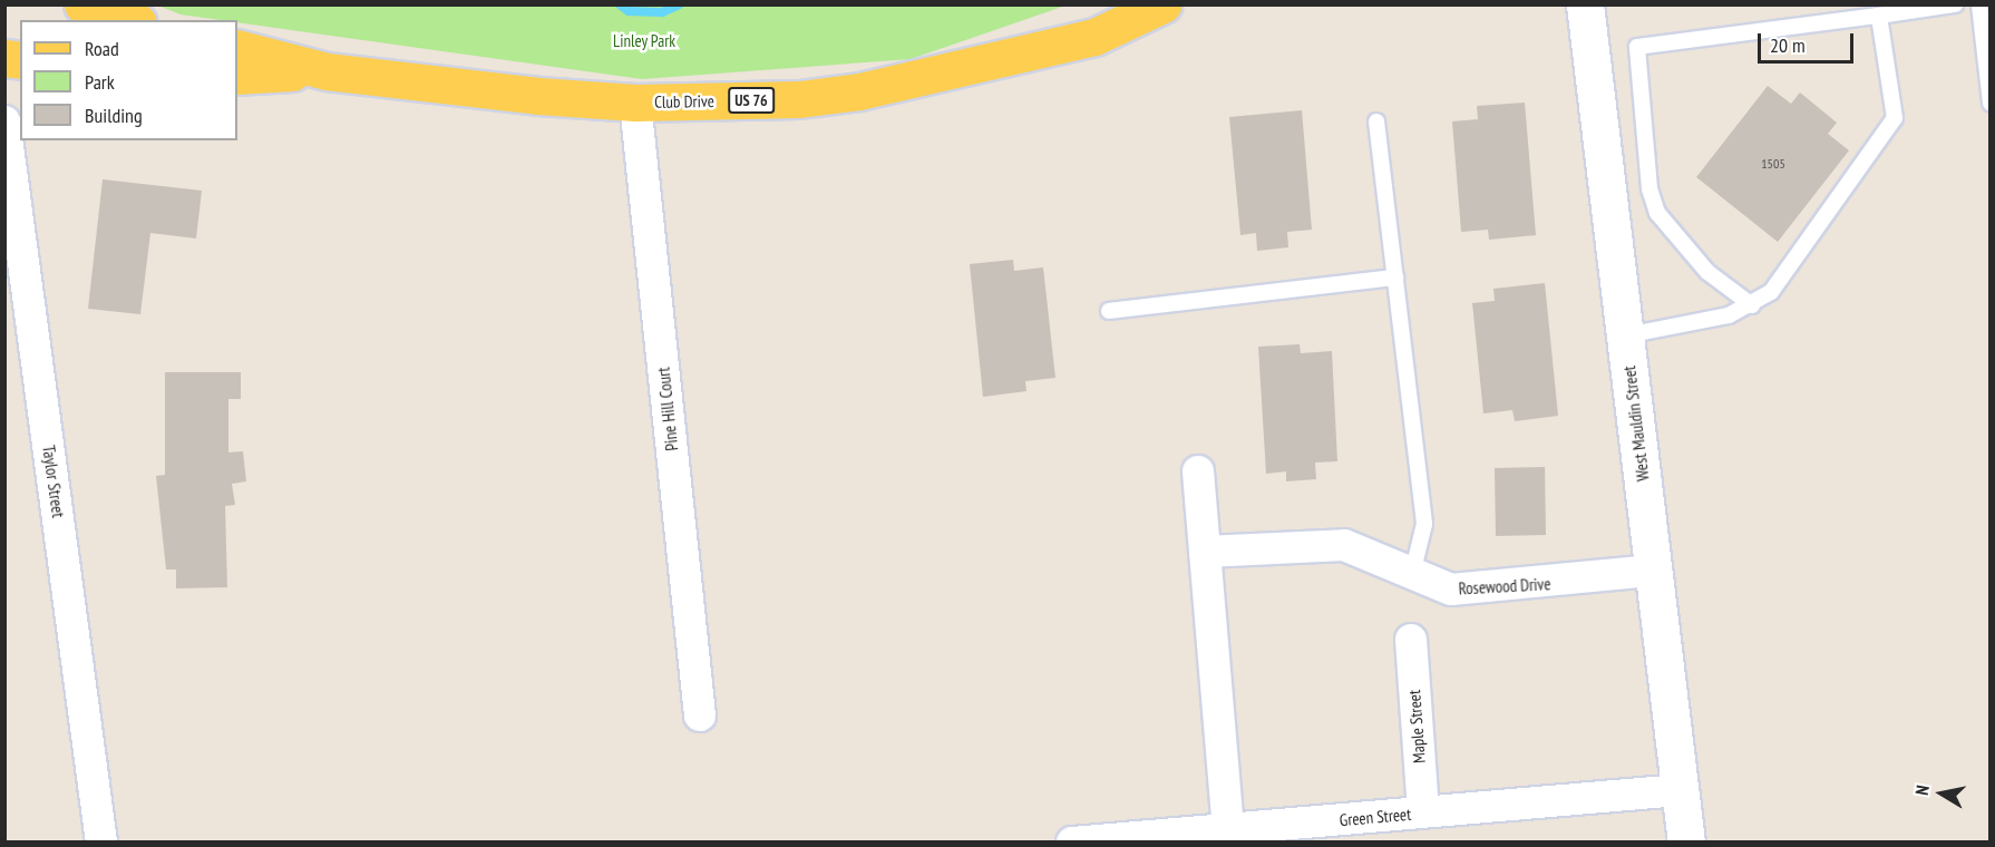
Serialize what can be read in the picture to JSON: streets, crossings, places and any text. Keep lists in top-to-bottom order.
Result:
{
  "streets": {
    "main road": ["US 76", "Club Drive"],
    "street": [
      "Pine Hill Court",
      "West Mauldin Street",
      "Taylor Street",
      "Rosewood Drive",
      "Maple Street",
      "Green Street"
    ]
  },
  "crossings": [
    ["Club Drive", "Pine Hill Court"],
    ["West Mauldin Street", "Rosewood Drive"],
    ["West Mauldin Street", "Green Street"],
    ["Maple Street", "Green Street"]
  ],
  "parks": ["Linley Park"],
  "house_numbers": ["1505"],
  "legend": ["Road", "Park", "Building"],
  "scale_bar": "20 m",
  "north": "left"
}
